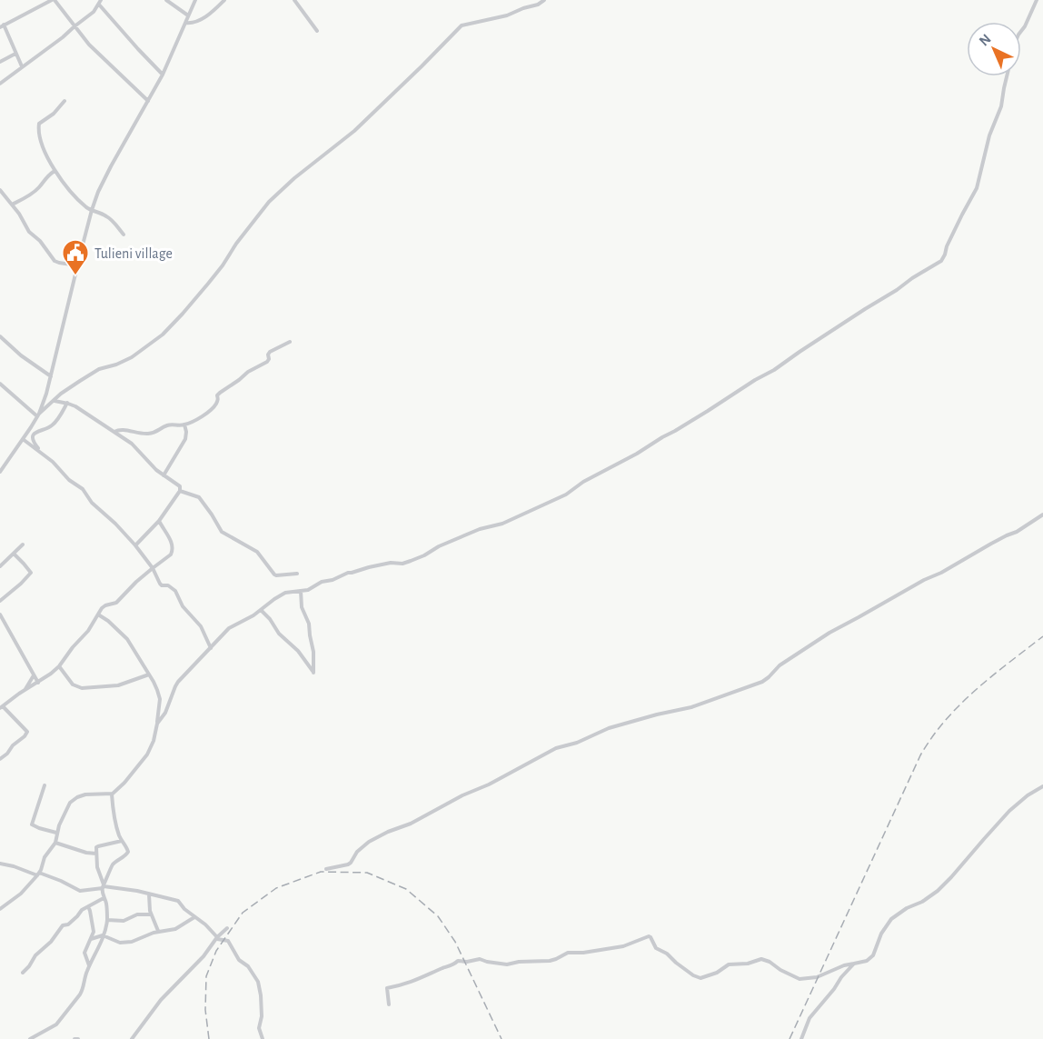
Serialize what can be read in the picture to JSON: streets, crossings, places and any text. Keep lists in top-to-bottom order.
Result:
{
  "places": {
    "public building": ["Tulieni village"]
  },
  "north": "top left"
}
